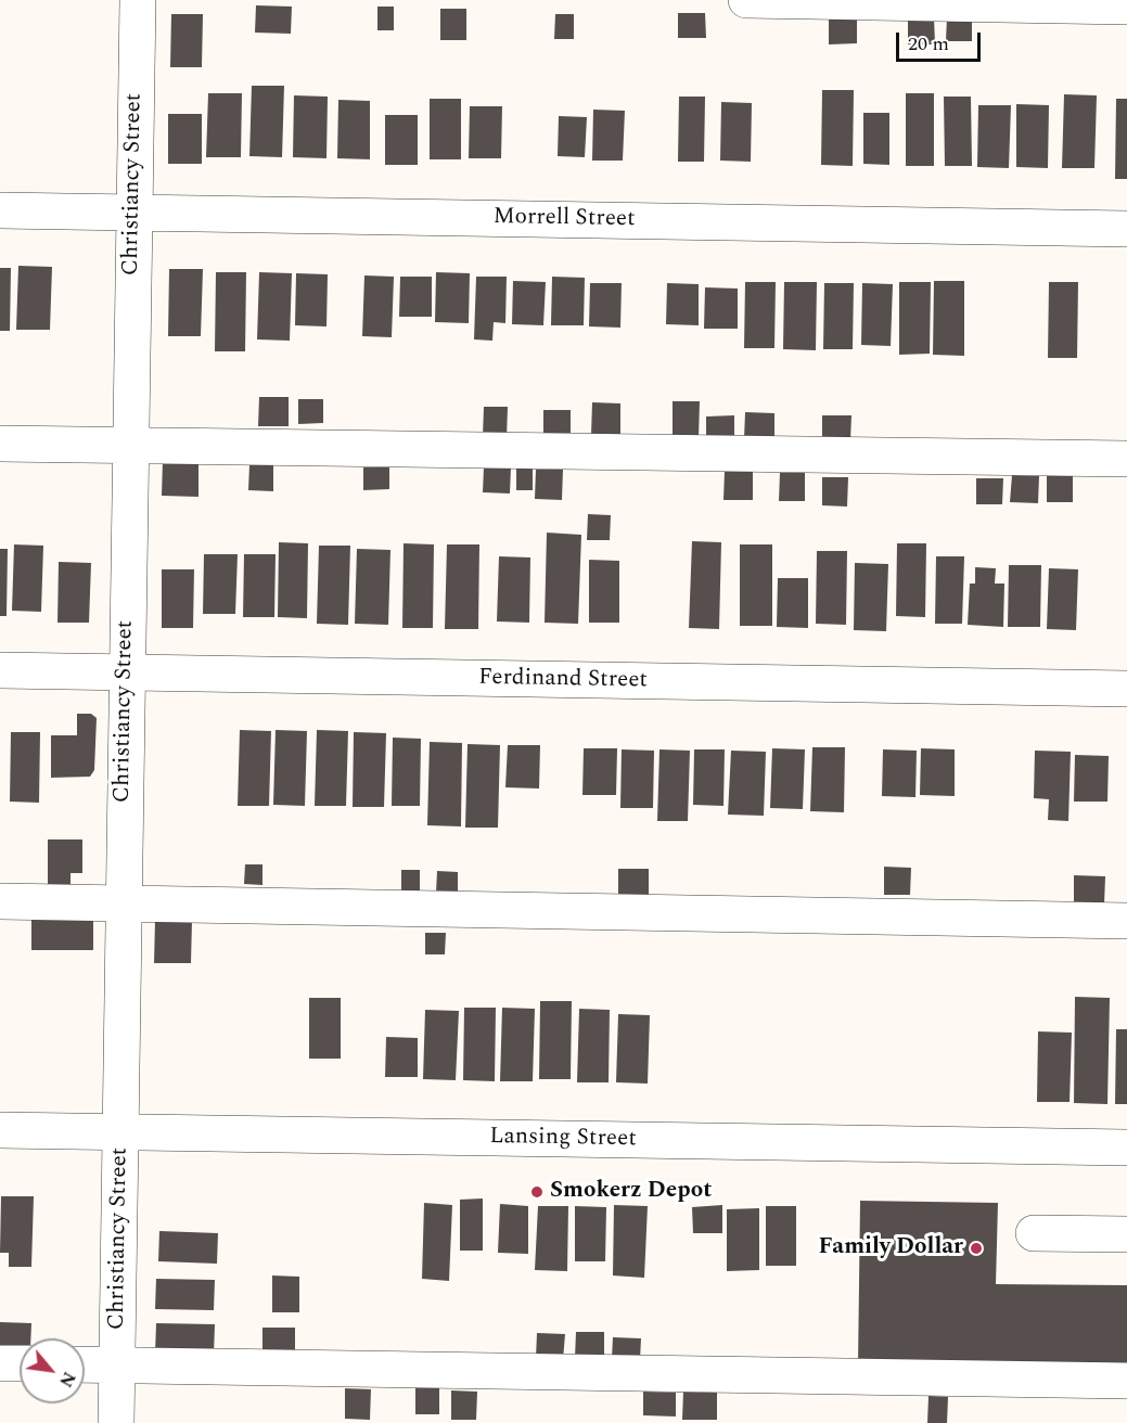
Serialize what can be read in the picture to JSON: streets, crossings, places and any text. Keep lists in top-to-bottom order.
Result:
{
  "streets": {
    "street": [
      "Christiancy Street",
      "Morrell Street",
      "Ferdinand Street",
      "Lansing Street"
    ]
  },
  "crossings": [
    ["Christiancy Street", "Morrell Street"],
    ["Christiancy Street", "Ferdinand Street"],
    ["Christiancy Street", "Lansing Street"]
  ],
  "places": ["Smokerz Depot", "Family Dollar"],
  "scale_bar": "20 m",
  "north": "bottom right"
}
